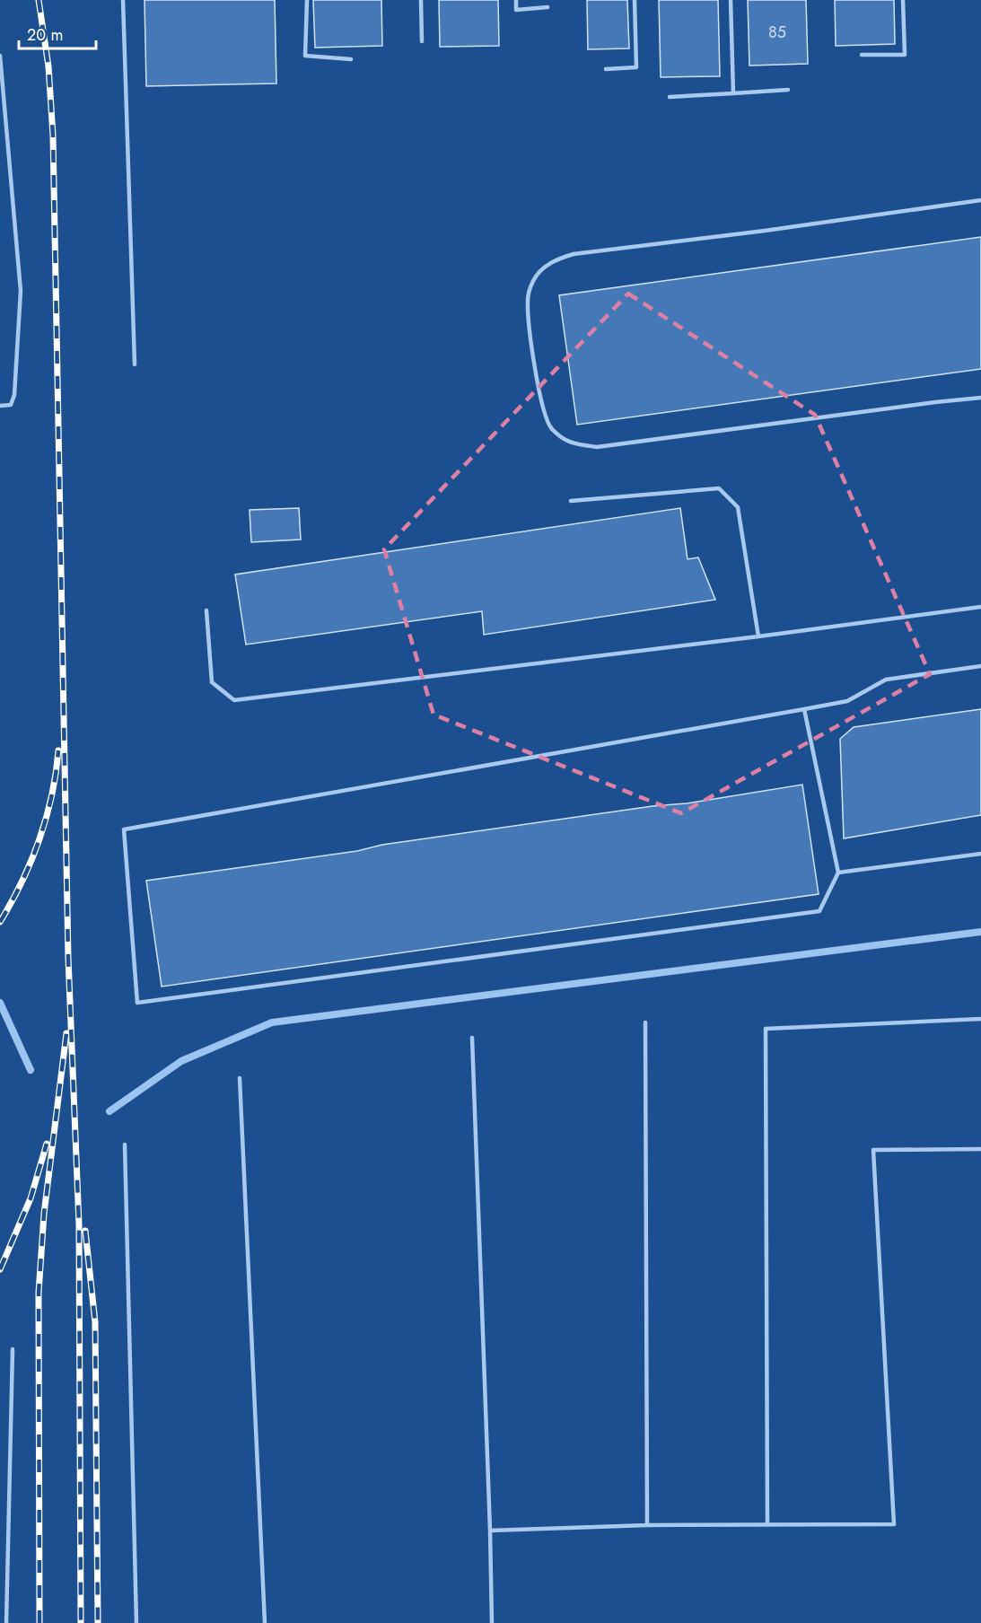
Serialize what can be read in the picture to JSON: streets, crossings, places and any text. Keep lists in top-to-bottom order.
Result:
{
  "house_numbers": ["85"],
  "scale_bar": "20 m"
}
